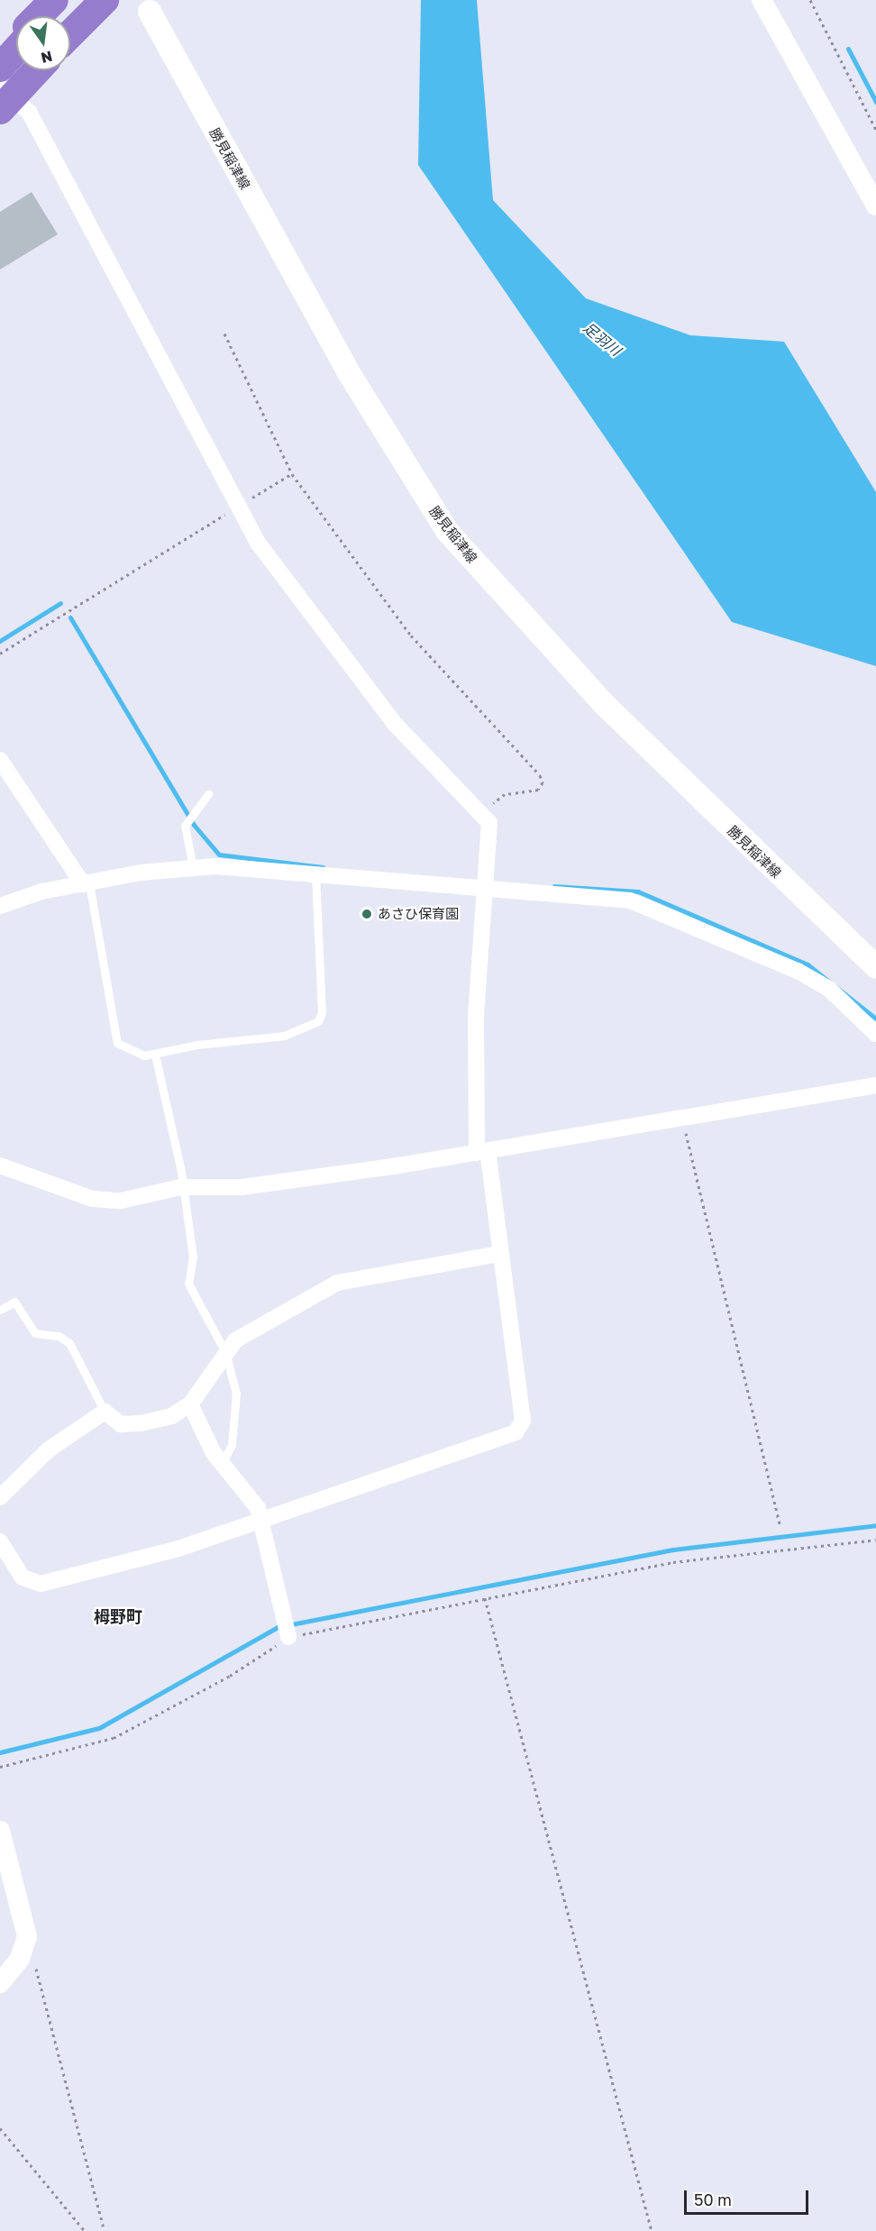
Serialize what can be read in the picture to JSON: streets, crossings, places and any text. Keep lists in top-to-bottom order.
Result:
{
  "streets": {
    "main road": ["勝見稲津線"]
  },
  "districts": ["栂野町"],
  "water": ["足羽川"],
  "places": ["あさひ保育園"],
  "scale_bar": "50 m",
  "north": "bottom"
}
